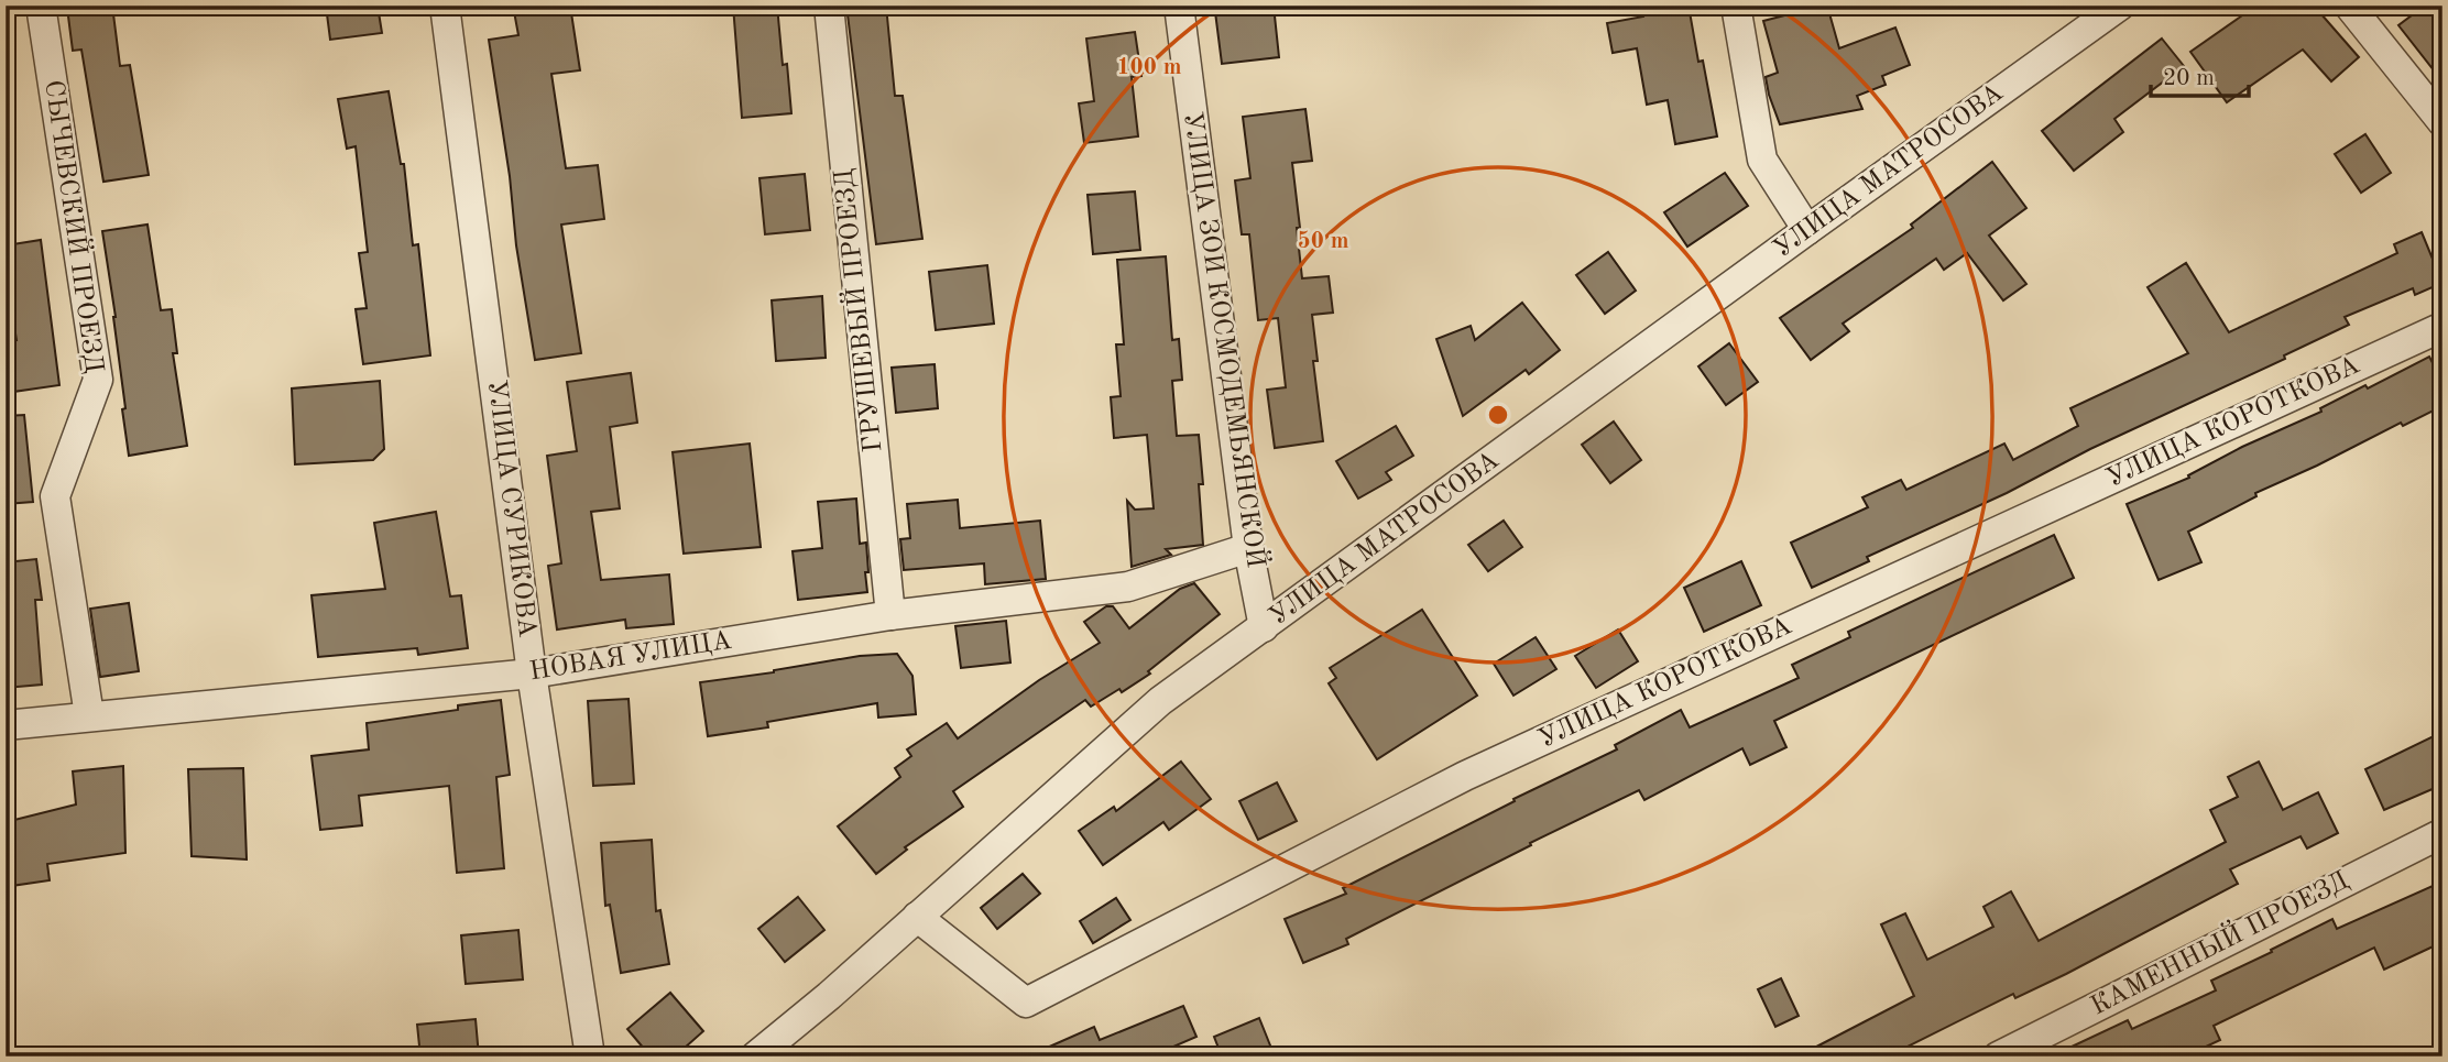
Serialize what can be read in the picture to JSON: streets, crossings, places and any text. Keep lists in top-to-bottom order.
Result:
{
  "streets": {
    "street": [
      "УЛИЦА МАТРОСОВА",
      "СЫЧЕВСКИЙ ПРОЕЗД",
      "ГРУШЕВЫЙ ПРОЕЗД",
      "УЛИЦА ЗОИ КОСМОДЕМЬЯНСКОЙ",
      "УЛИЦА КОРОТКОВА",
      "УЛИЦА СУРИКОВА",
      "НОВАЯ УЛИЦА",
      "КАМЕННЫЙ ПРОЕЗД"
    ]
  },
  "crossings": [
    ["УЛИЦА МАТРОСОВА", "УЛИЦА ЗОИ КОСМОДЕМЬЯНСКОЙ"],
    ["УЛИЦА МАТРОСОВА", "УЛИЦА КОРОТКОВА"],
    ["СЫЧЕВСКИЙ ПРОЕЗД", "НОВАЯ УЛИЦА"],
    ["ГРУШЕВЫЙ ПРОЕЗД", "НОВАЯ УЛИЦА"],
    ["УЛИЦА ЗОИ КОСМОДЕМЬЯНСКОЙ", "НОВАЯ УЛИЦА"],
    ["УЛИЦА СУРИКОВА", "НОВАЯ УЛИЦА"]
  ],
  "scale_bar": "20 m",
  "rings": ["100 m", "50 m"]
}
